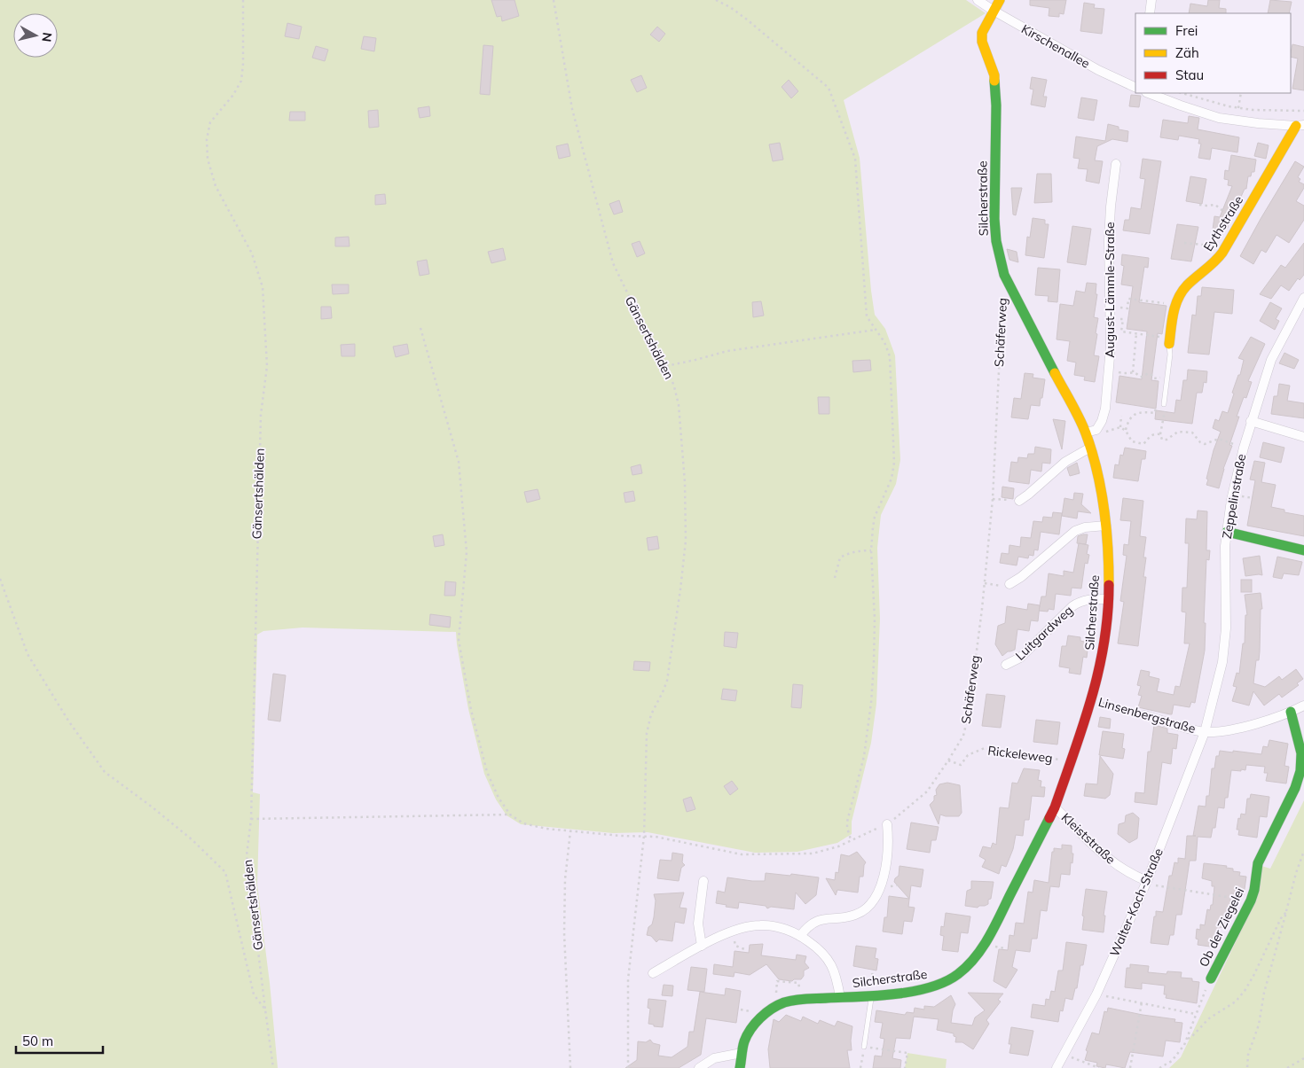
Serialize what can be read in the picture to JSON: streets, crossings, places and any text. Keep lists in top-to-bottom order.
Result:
{
  "streets": {
    "street": [
      "Kirschenallee",
      "Silcherstraße",
      "Eythstraße",
      "August-Lämmle-Straße",
      "Zeppelinstraße",
      "Luitgardweg",
      "Linsenbergstraße",
      "Kleiststraße",
      "Walter-Koch-Straße",
      "Ob der Ziegelei"
    ],
    "path": ["Schäferweg", "Gänsertshälden", "Rickeleweg"]
  },
  "crossings": [
    ["Kirschenallee", "Silcherstraße"],
    ["Silcherstraße", "Schäferweg"],
    ["Silcherstraße", "Luitgardweg"],
    ["Silcherstraße", "Linsenbergstraße"],
    ["Silcherstraße", "Rickeleweg"],
    ["Silcherstraße", "Kleiststraße"],
    ["Schäferweg", "Gänsertshälden"],
    ["Schäferweg", "Rickeleweg"],
    ["Zeppelinstraße", "Linsenbergstraße"],
    ["Zeppelinstraße", "Walter-Koch-Straße"],
    ["Linsenbergstraße", "Walter-Koch-Straße"],
    ["Linsenbergstraße", "Ob der Ziegelei"],
    ["Kleiststraße", "Walter-Koch-Straße"]
  ],
  "legend": ["Frei", "Zäh", "Stau"],
  "scale_bar": "50 m",
  "north": "right"
}
